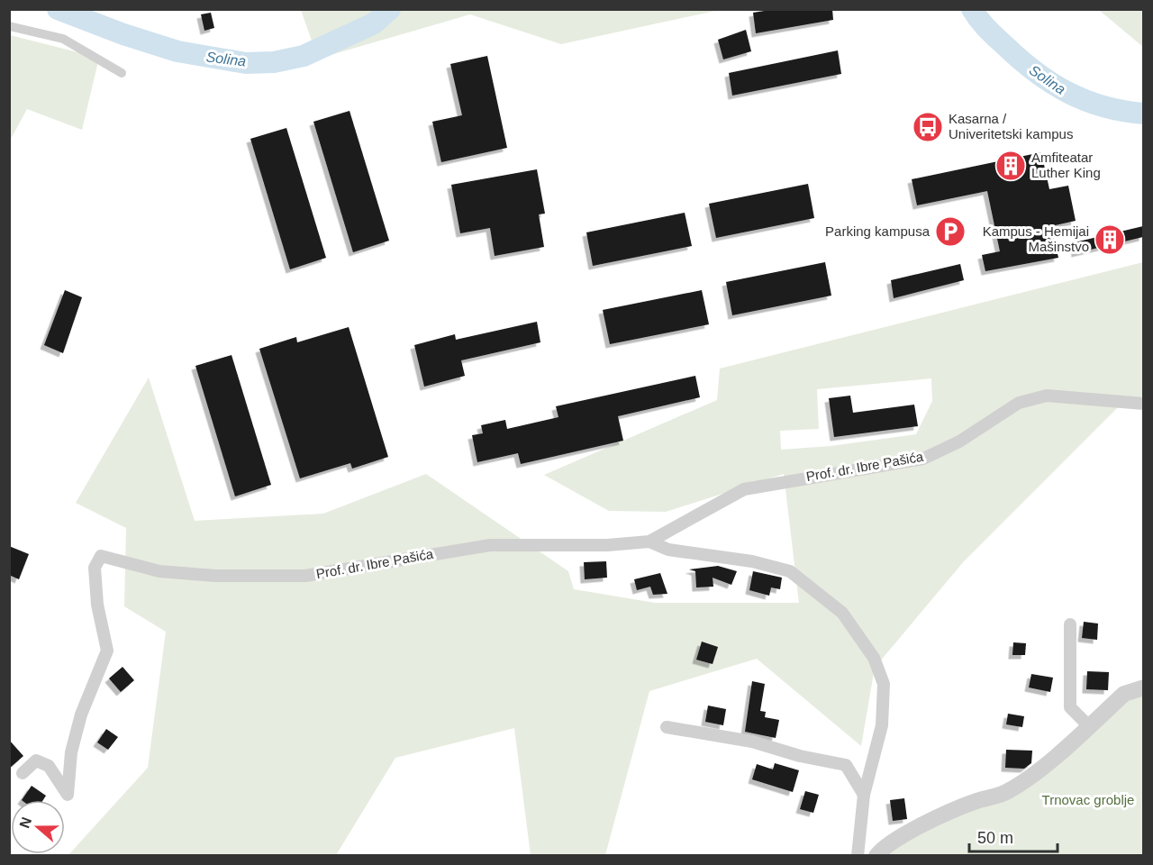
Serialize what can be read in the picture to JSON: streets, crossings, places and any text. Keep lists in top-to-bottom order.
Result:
{
  "streets": {
    "street": ["Prof. dr. Ibre Pašića"]
  },
  "water": ["Solina"],
  "parks": ["Trnovac groblje"],
  "places": {
    "bus stop": ["Kasarna / Univeritetski kampus"],
    "building": ["Amfiteatar Luther King", "Kampus - Hemijai Mašinstvo"],
    "parking": ["Parking kampusa"]
  },
  "scale_bar": "50 m",
  "north": "left"
}
